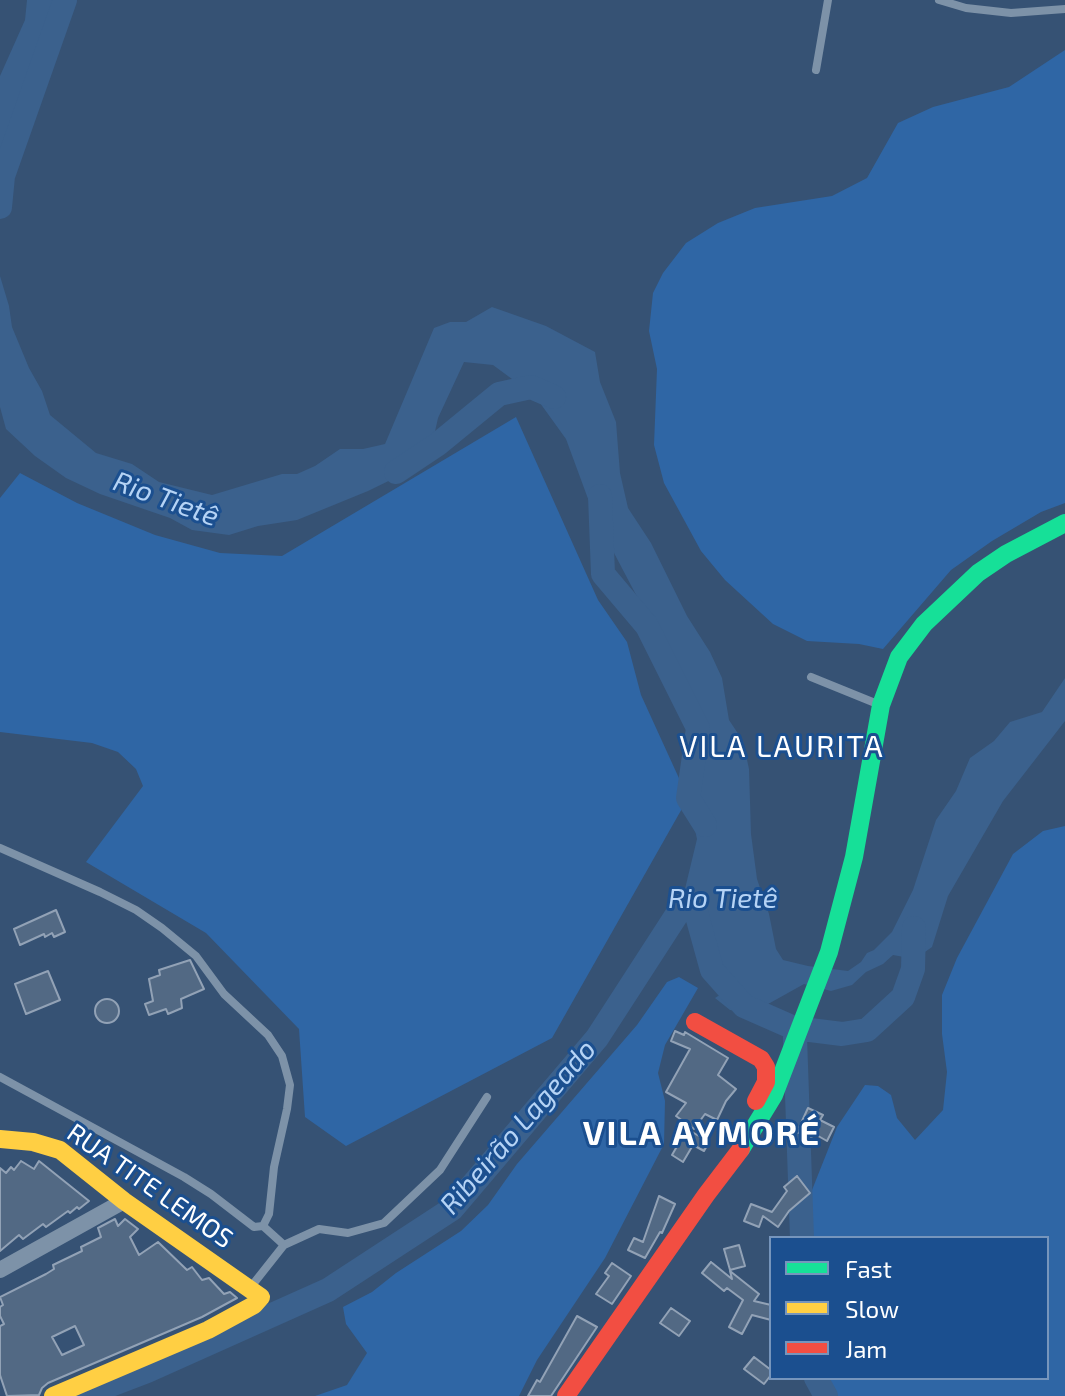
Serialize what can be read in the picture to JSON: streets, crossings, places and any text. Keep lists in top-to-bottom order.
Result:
{
  "streets": {
    "street": ["RUA TITE LEMOS"]
  },
  "districts": ["VILA LAURITA", "VILA AYMORÉ"],
  "water": ["Rio Tietê", "Ribeirão Lageado"],
  "legend": ["Fast", "Slow", "Jam"]
}
